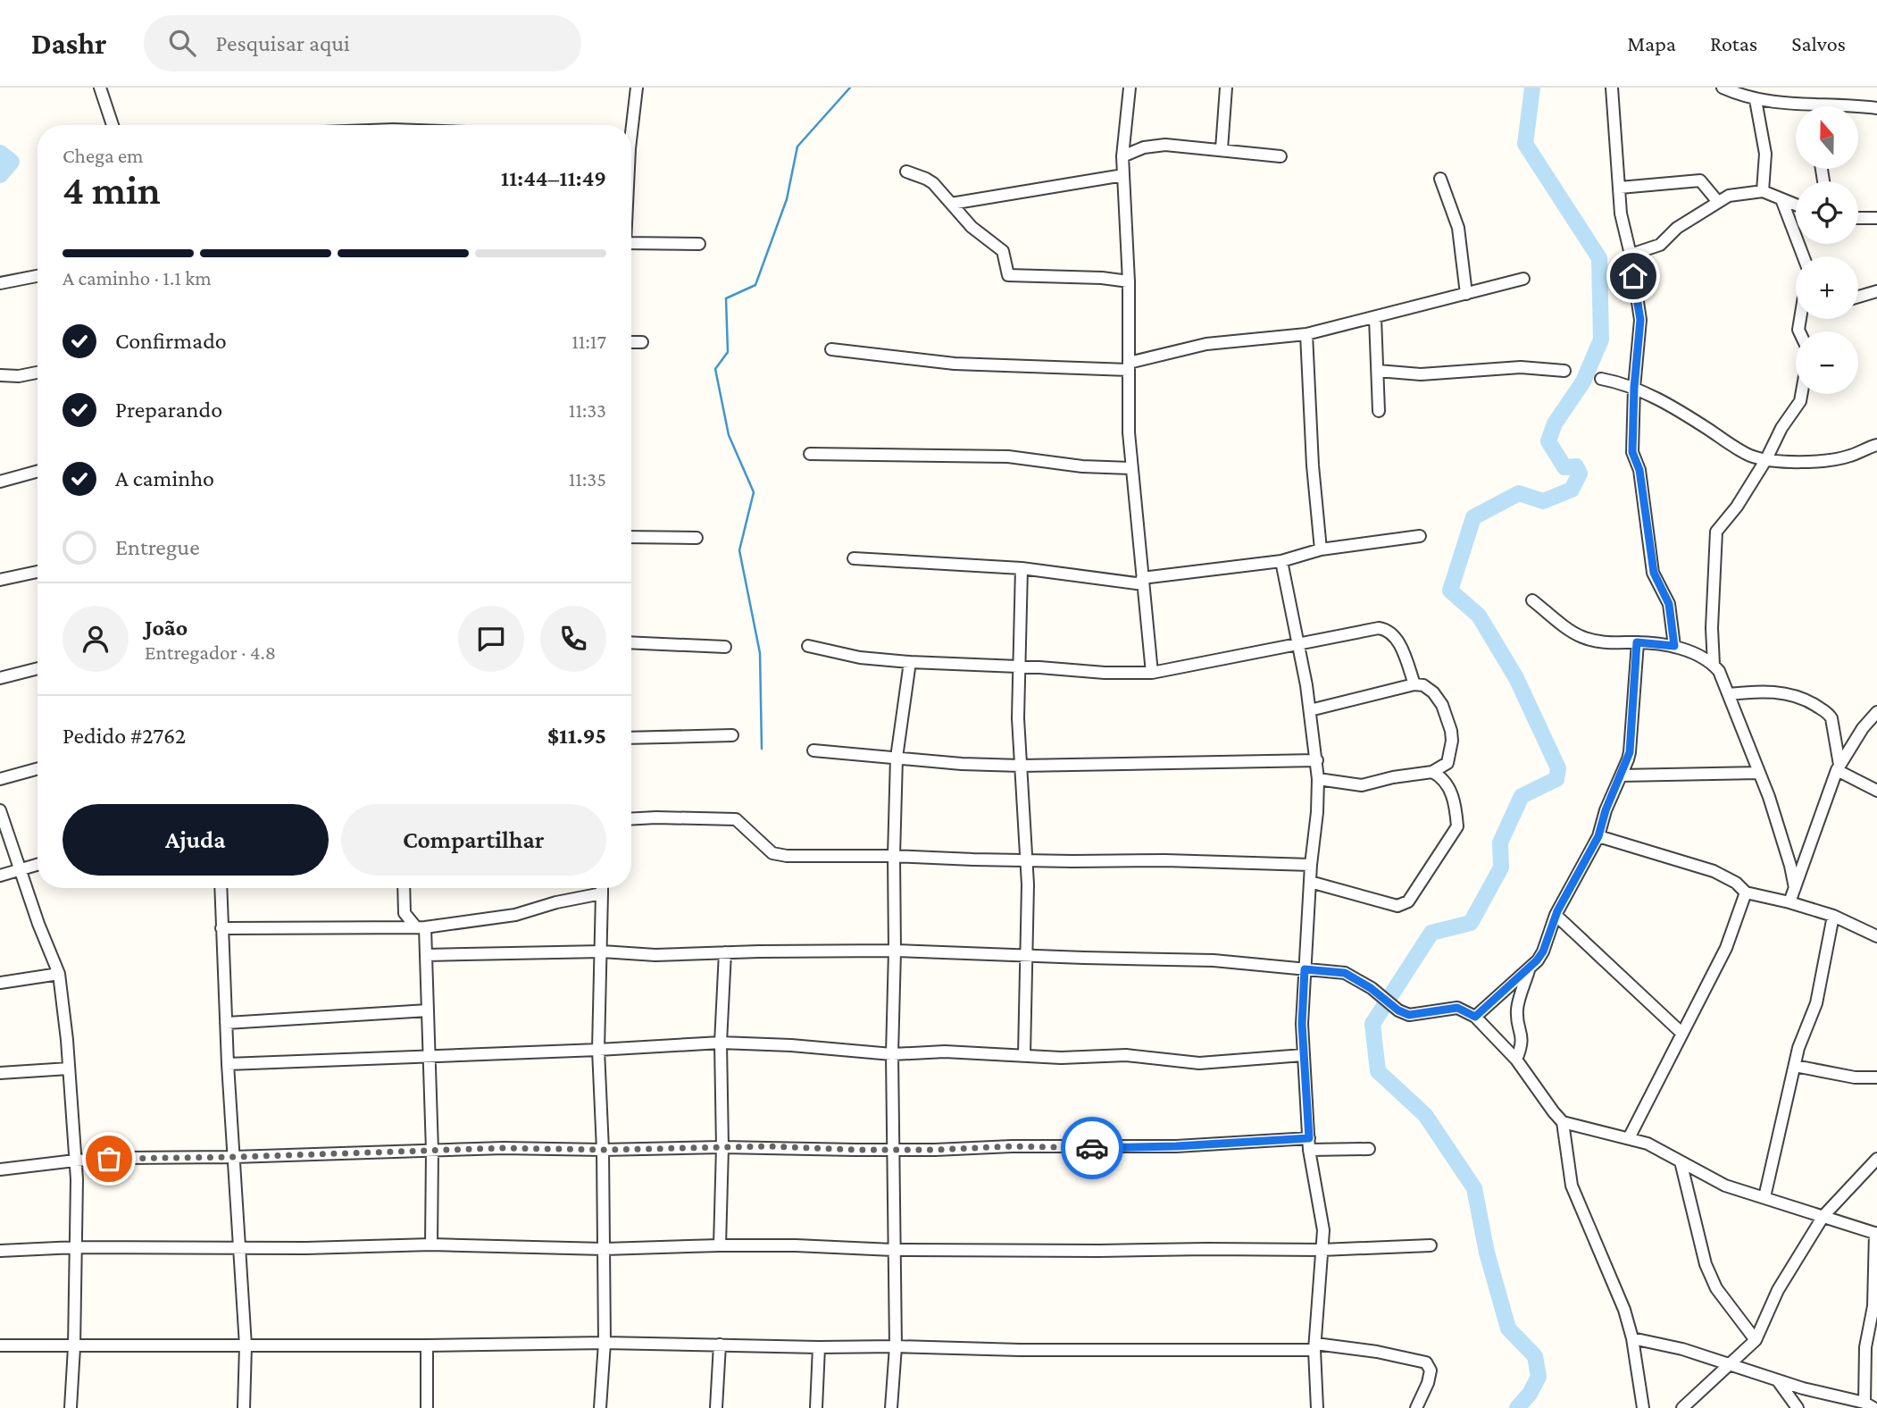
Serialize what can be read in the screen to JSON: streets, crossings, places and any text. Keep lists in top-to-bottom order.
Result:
{
  "north": "top",
  "page": {
    "header": "Dashr",
    "search": "Pesquisar aqui",
    "nav": ["Mapa", "Rotas", "Salvos"],
    "map_buttons": ["+", "−"],
    "heading": ["4 min", "Chega em", "11:44–11:49"],
    "panel": [
      "João",
      "Entregador · 4.8",
      "Pedido #2762",
      "$11.95"
    ],
    "bar": "A caminho · 1.1 km",
    "list": [
      ["Confirmado", "11:17"],
      ["Preparando", "11:33"],
      ["A caminho", "11:35"],
      "Entregue"
    ],
    "buttons": ["Ajuda", "Compartilhar"]
  }
}
